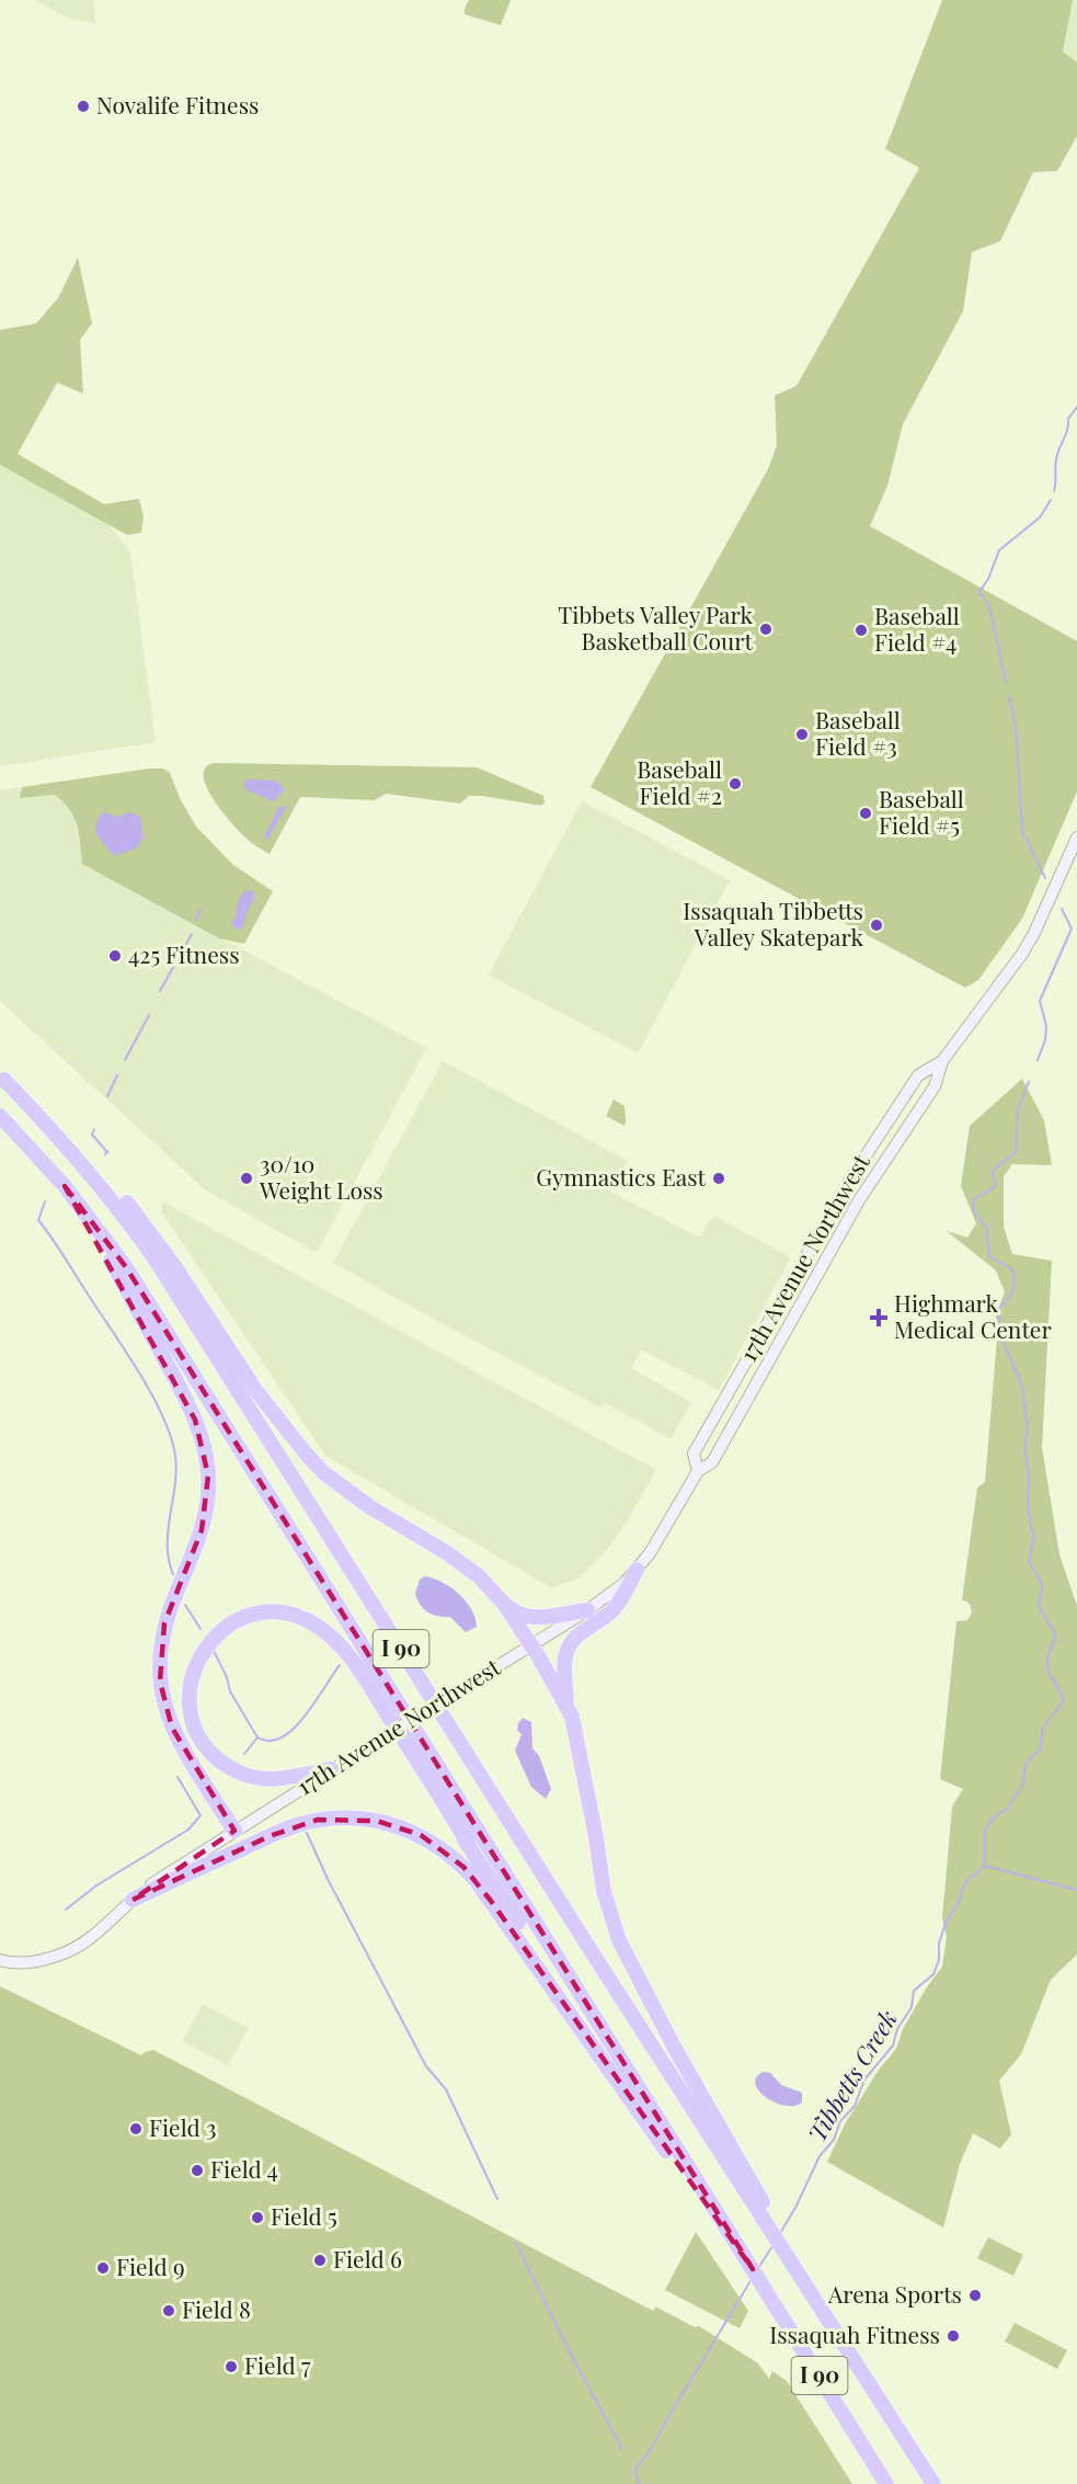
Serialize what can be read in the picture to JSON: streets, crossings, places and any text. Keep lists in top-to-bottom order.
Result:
{
  "streets": {
    "highway": ["I 90"],
    "main road": ["17th Avenue Northwest"]
  },
  "water": ["Tibbetts Creek"],
  "places": {
    "other": [
      "Novalife Fitness",
      "Tibbets Valley Park Basketball Court",
      "Baseball Field #4",
      "Baseball Field #3",
      "Baseball Field #2",
      "Baseball Field #5",
      "Issaquah Tibbetts Valley Skatepark",
      "425 Fitness",
      "30/10 Weight Loss",
      "Gymnastics East",
      "Field 3",
      "Field 4",
      "Field 5",
      "Field 6",
      "Field 9",
      "Arena Sports",
      "Field 8",
      "Issaquah Fitness",
      "Field 7"
    ],
    "health": ["Highmark Medical Center"]
  }
}
